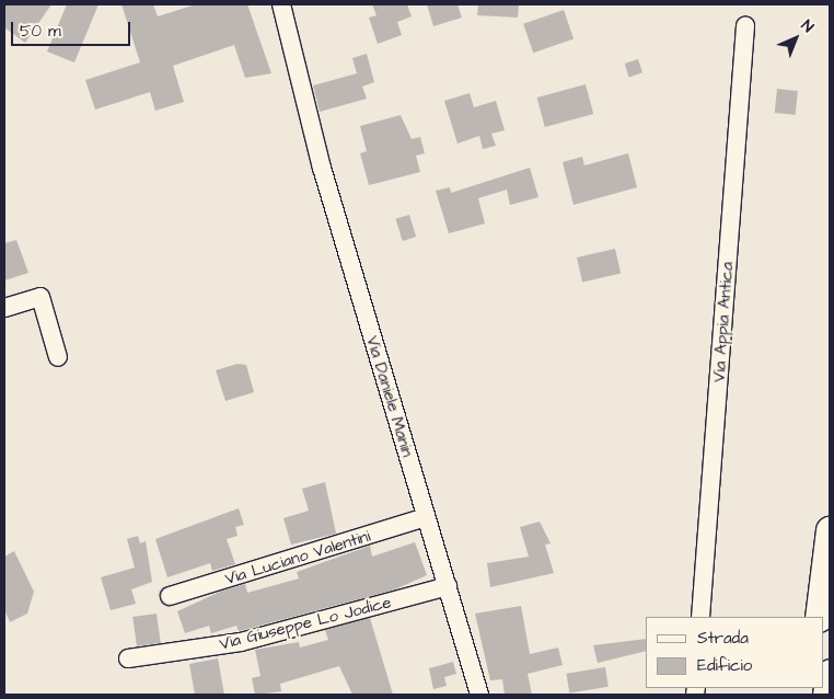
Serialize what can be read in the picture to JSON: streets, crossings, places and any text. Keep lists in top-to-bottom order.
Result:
{
  "streets": {
    "street": [
      "Via Appia Antica",
      "Via Daniele Manin",
      "Via Luciano Valentini",
      "Via Giuseppe Lo Jodice"
    ]
  },
  "crossings": [
    ["Via Daniele Manin", "Via Luciano Valentini"],
    ["Via Daniele Manin", "Via Giuseppe Lo Jodice"]
  ],
  "legend": ["Strada", "Edificio"],
  "scale_bar": "50 m",
  "north": "top right"
}
